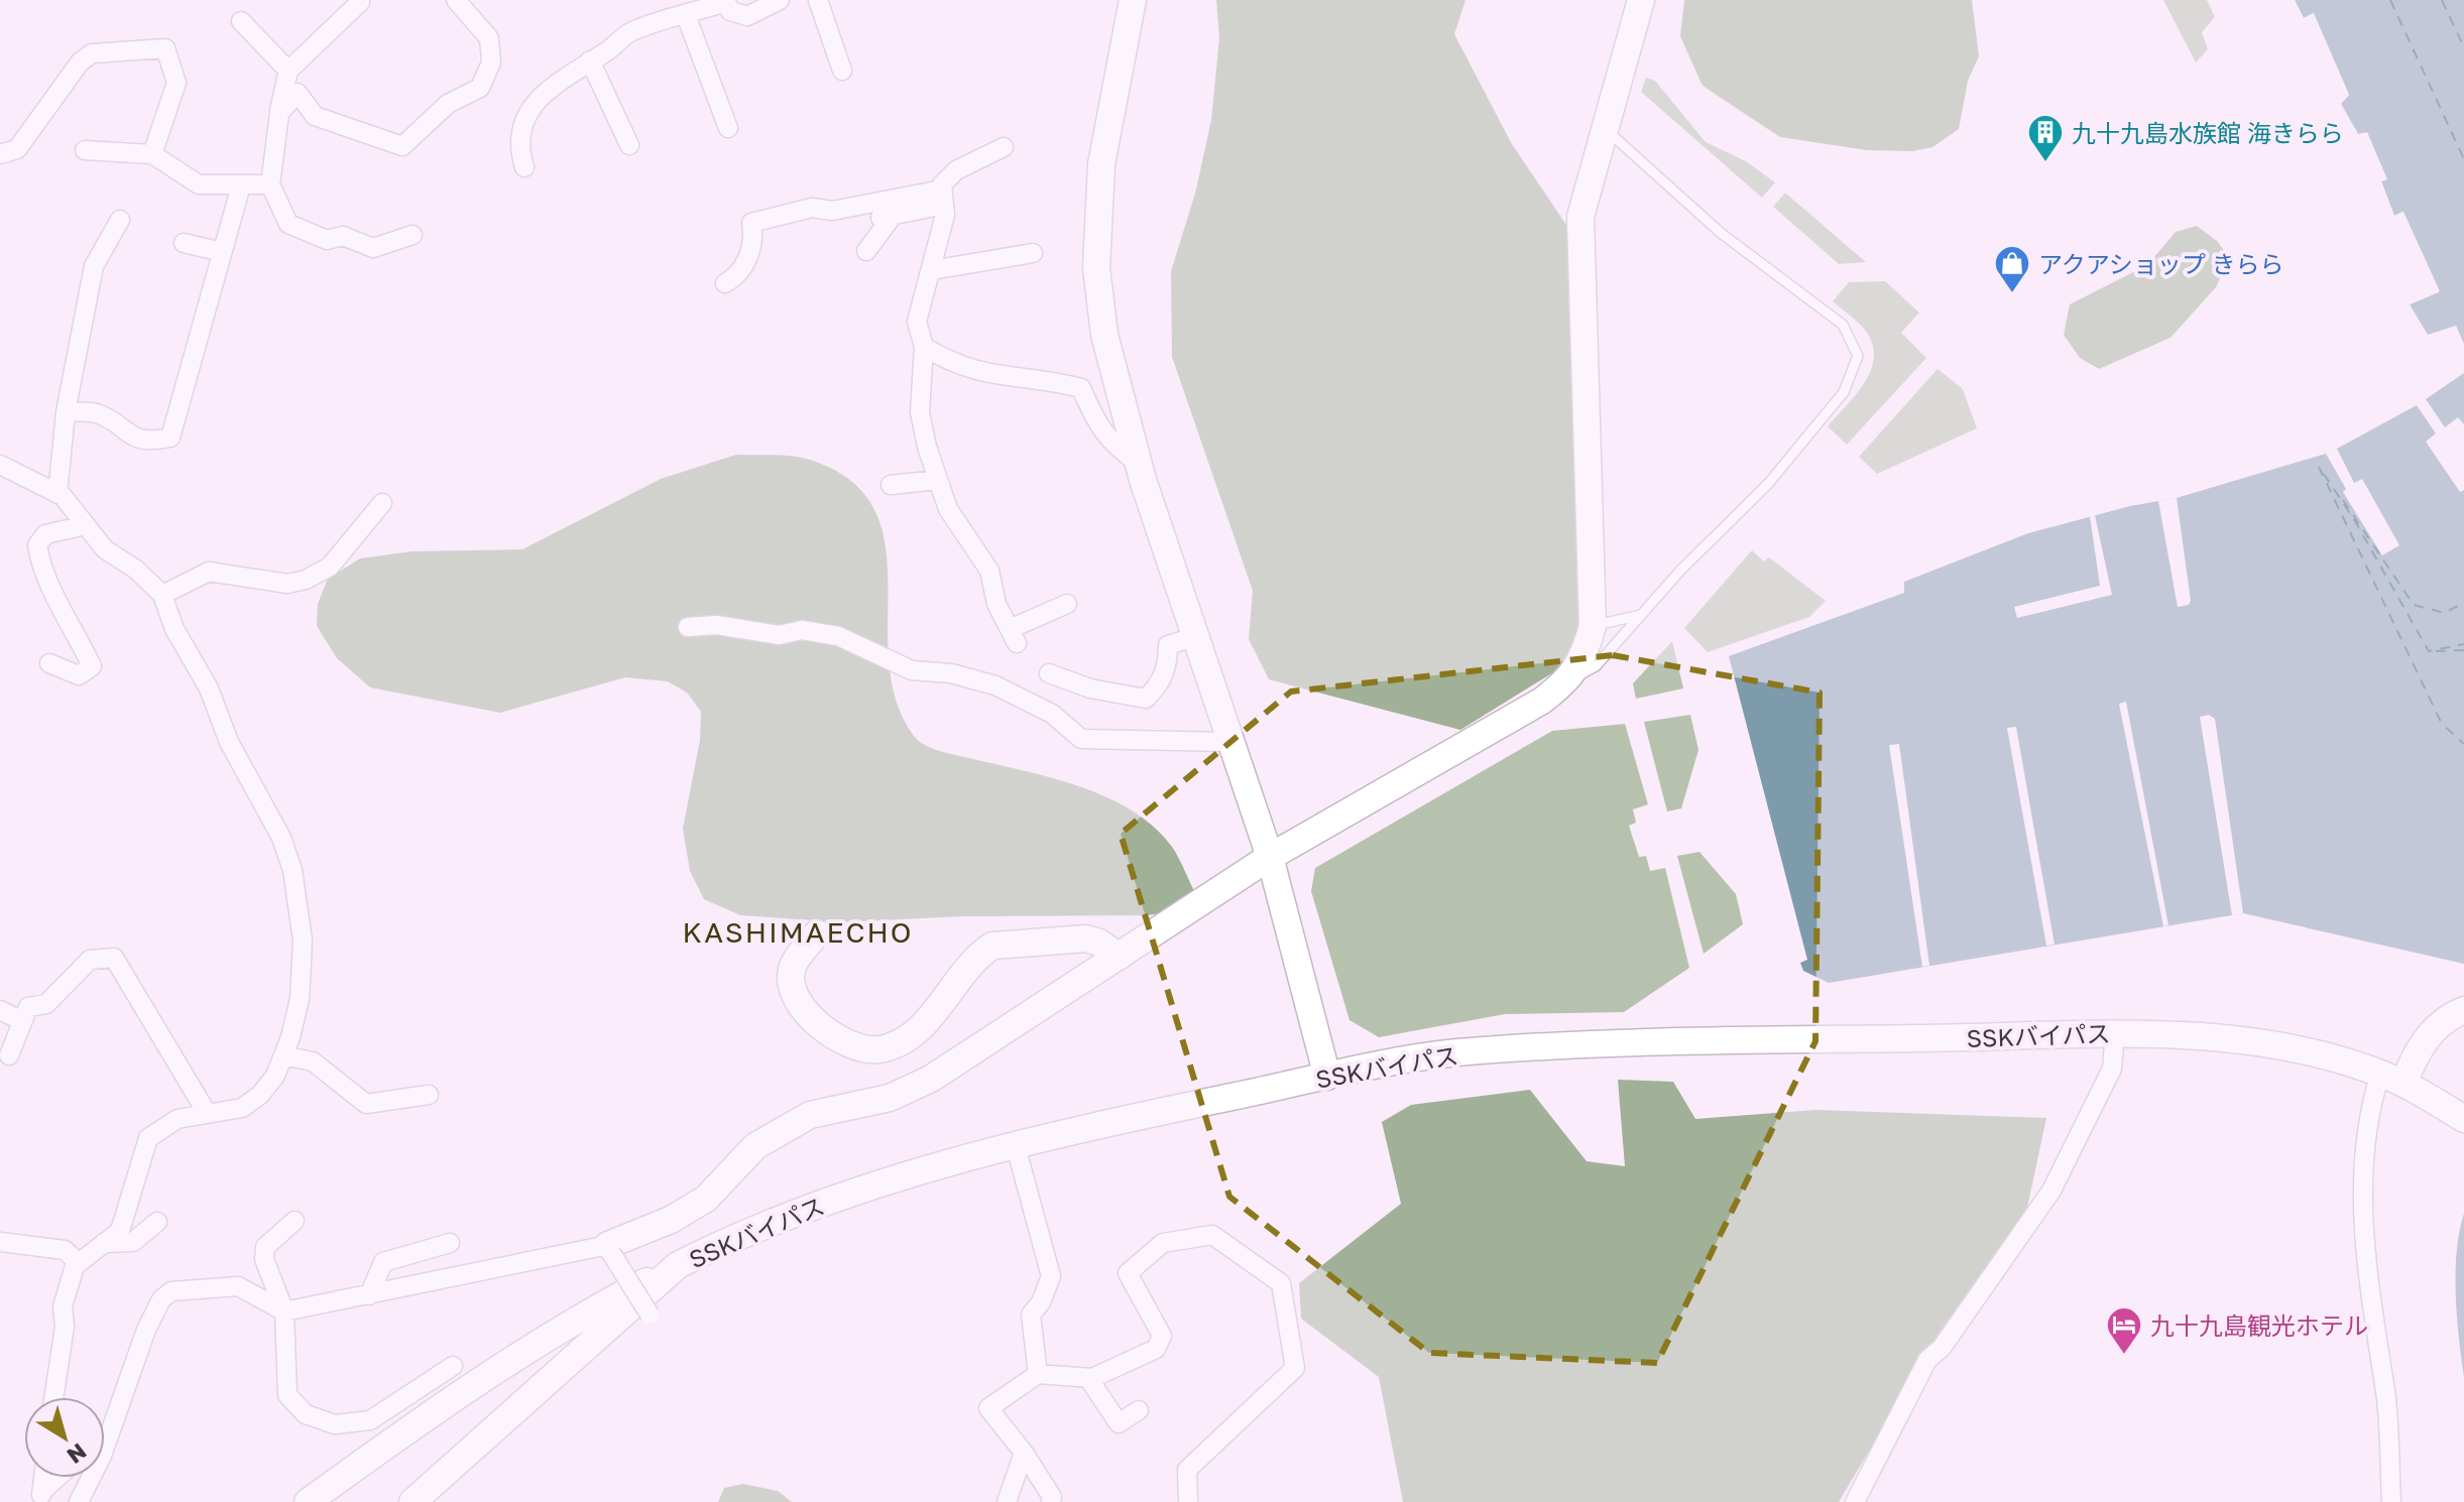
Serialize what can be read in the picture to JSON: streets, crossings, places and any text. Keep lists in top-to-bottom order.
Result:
{
  "streets": {
    "street": ["SSKバイパス"]
  },
  "districts": ["KASHIMAECHO"],
  "places": {
    "building": ["九十九島水族館 海きらら"],
    "shop": ["アクアショップ きらら"],
    "hotel": ["九十九島観光ホテル"]
  },
  "north": "bottom right"
}
